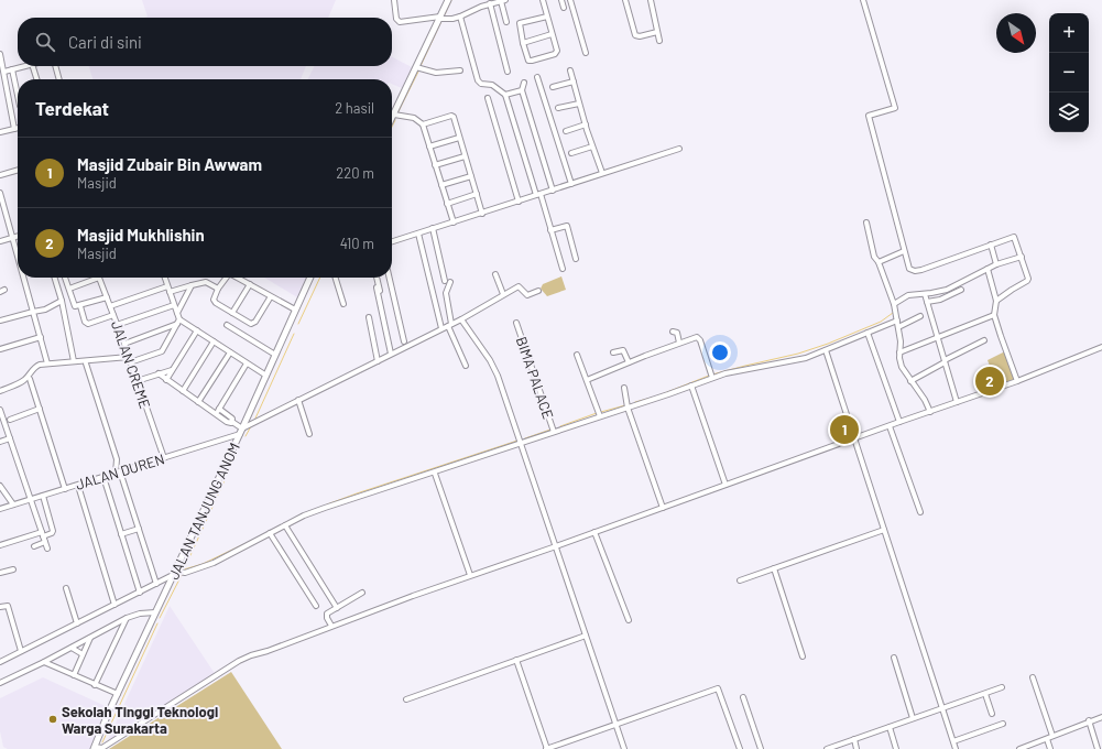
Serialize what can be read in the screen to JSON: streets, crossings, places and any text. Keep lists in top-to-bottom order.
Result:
{
  "streets": {
    "main road": ["JALAN TANJUNG ANOM"],
    "street": ["JALAN CREME", "BIMA PALACE", "JALAN DUREN"]
  },
  "crossings": [
    ["JALAN CREME", "JALAN DUREN"],
    ["JALAN DUREN", "JALAN TANJUNG ANOM"]
  ],
  "places": ["Sekolah Tinggi Teknologi Warga Surakarta"],
  "north": "bottom right",
  "page": {
    "map_buttons": ["+", "−"],
    "search": "Cari di sini",
    "heading": ["Terdekat", "2 hasil"],
    "list": [
      {
        "mark": "1",
        "name": "Masjid Zubair Bin Awwam",
        "note": "Masjid",
        "value": "220 m"
      },
      {
        "mark": "2",
        "name": "Masjid Mukhlishin",
        "note": "Masjid",
        "value": "410 m"
      }
    ],
    "pins": ["2", "1"]
  }
}
